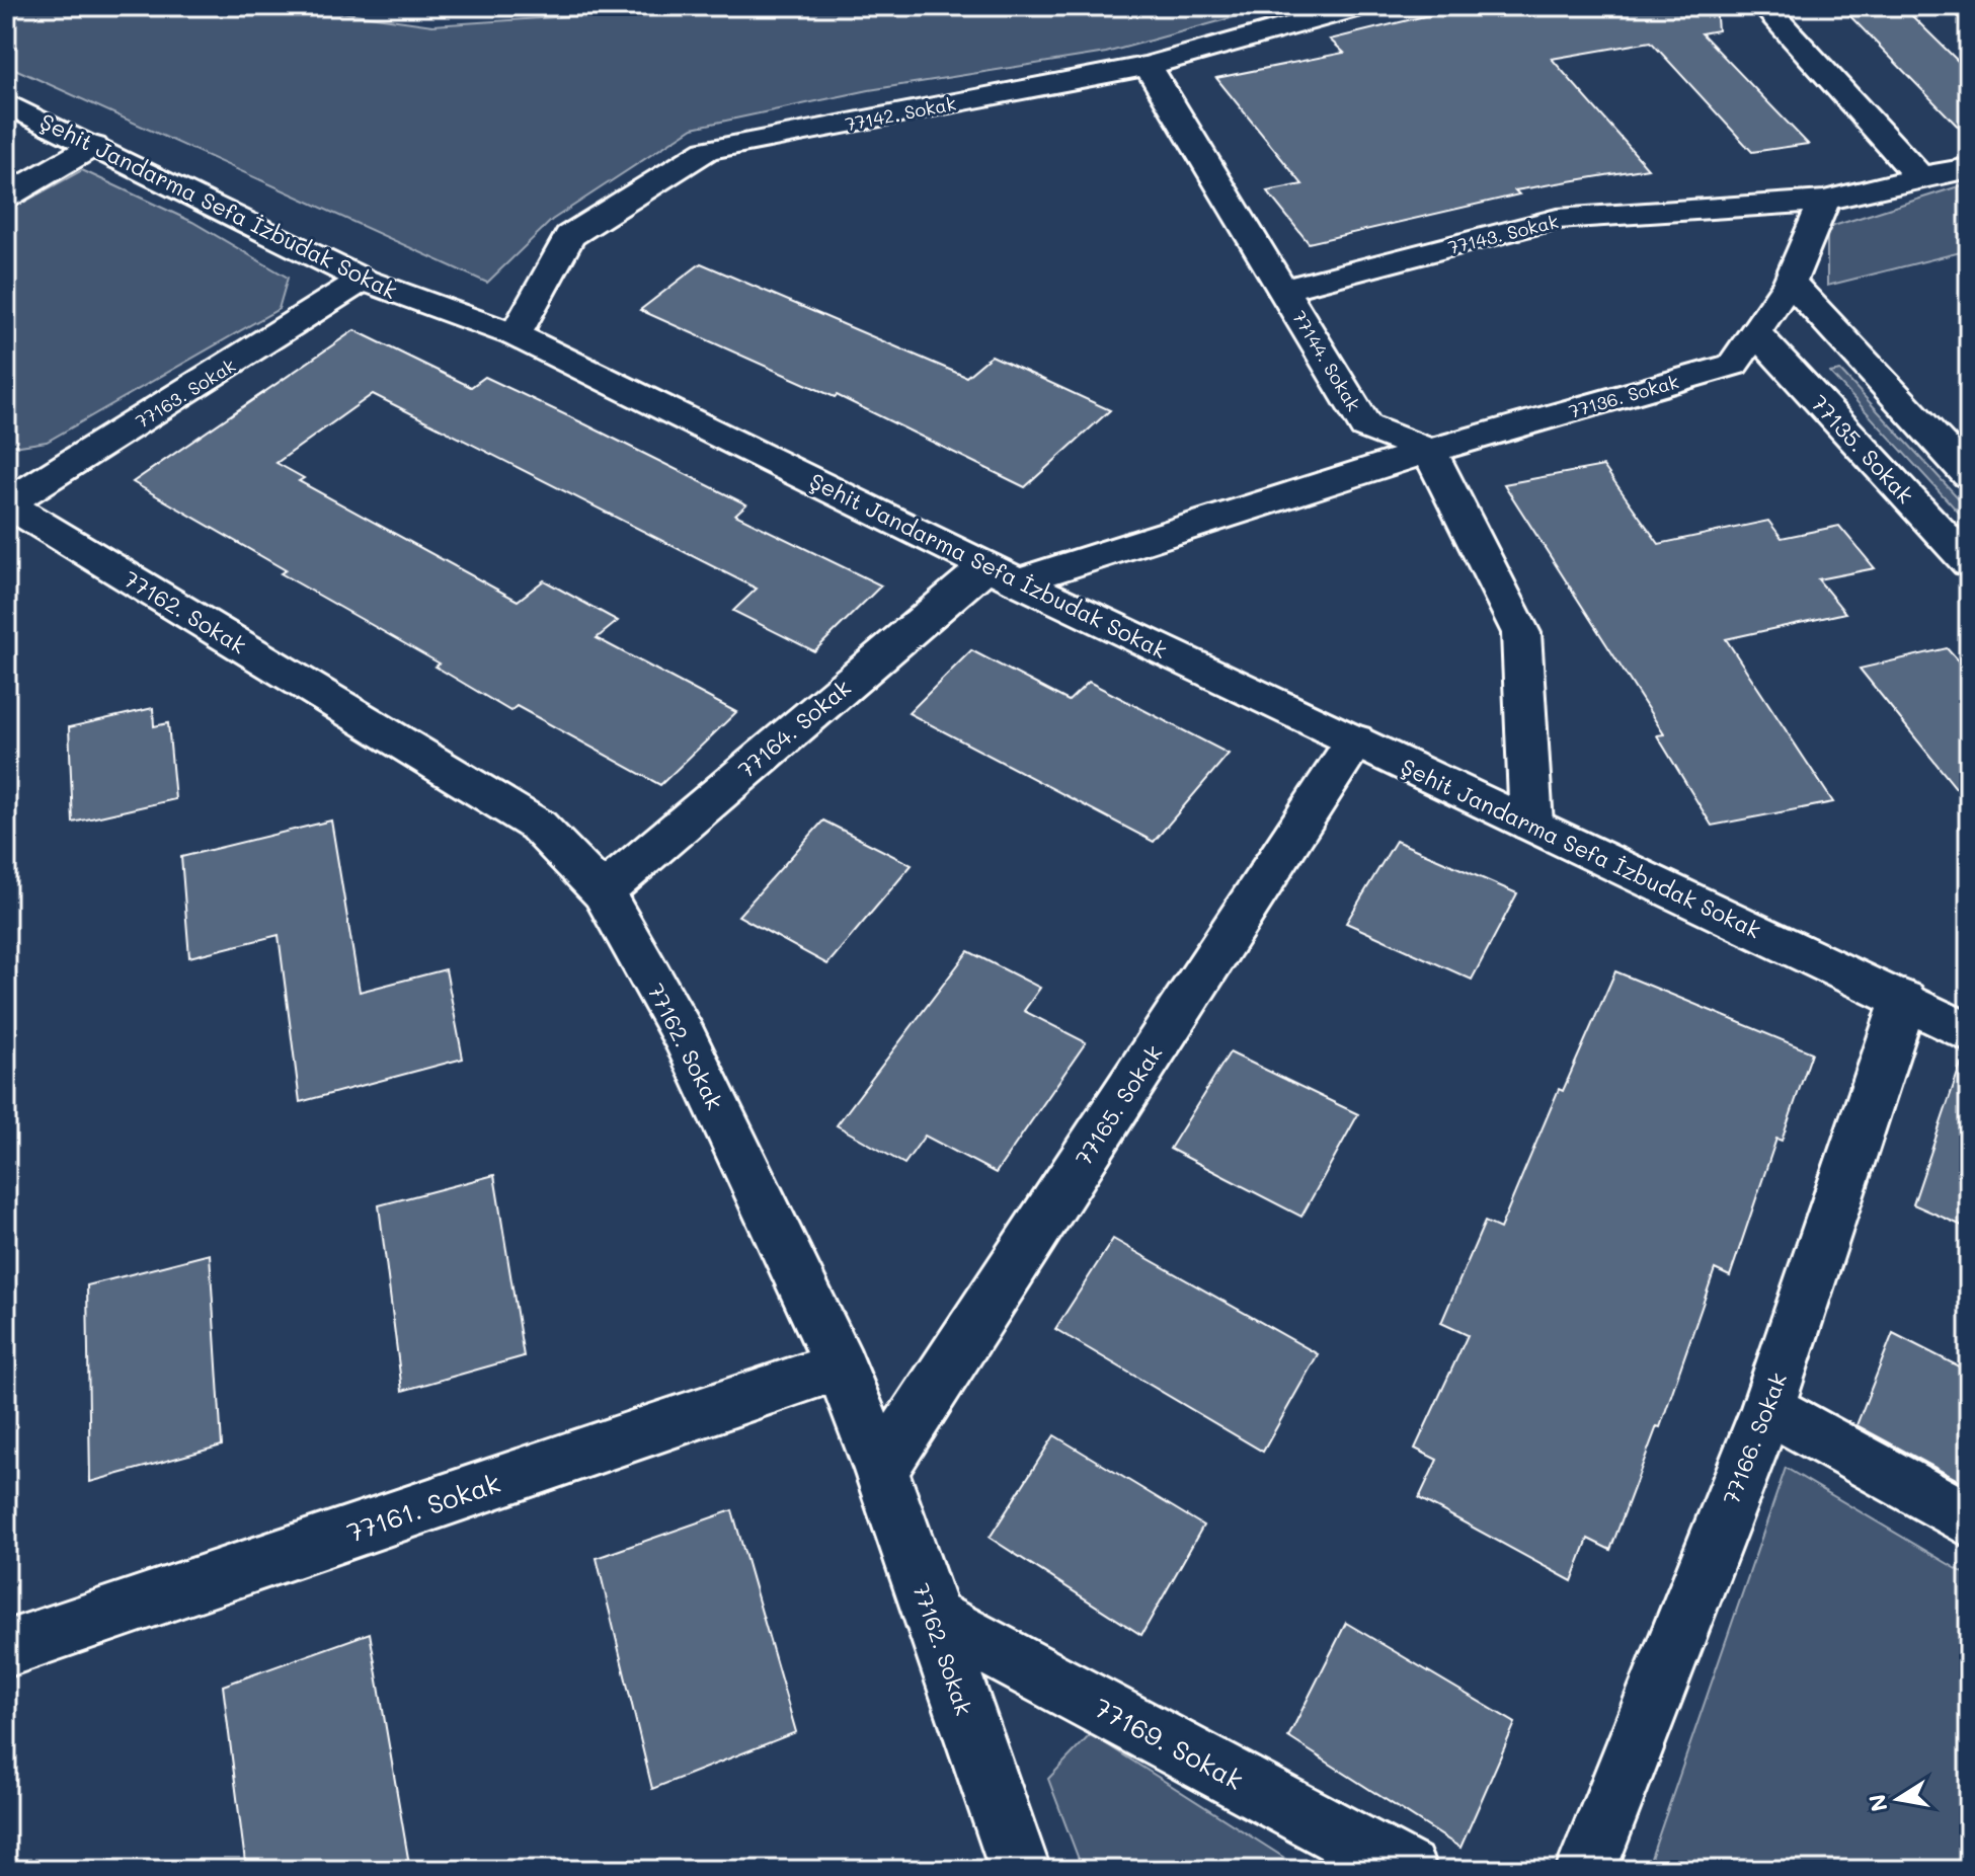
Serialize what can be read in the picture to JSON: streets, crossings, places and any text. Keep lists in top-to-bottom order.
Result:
{
  "streets": {
    "street": [
      "77142. Sokak",
      "Şehit Jandarma Sefa İzbudak Sokak",
      "77143. Sokak",
      "77144. Sokak",
      "77163. Sokak",
      "77136. Sokak",
      "77135. Sokak",
      "77162. Sokak",
      "77164. Sokak",
      "77165. Sokak",
      "77166. Sokak",
      "77161. Sokak",
      "77169. Sokak"
    ]
  },
  "crossings": [
    ["77142. Sokak", "Şehit Jandarma Sefa İzbudak Sokak"],
    ["77142. Sokak", "77144. Sokak"],
    ["Şehit Jandarma Sefa İzbudak Sokak", "77163. Sokak"],
    ["Şehit Jandarma Sefa İzbudak Sokak", "77136. Sokak"],
    ["Şehit Jandarma Sefa İzbudak Sokak", "77164. Sokak"],
    ["Şehit Jandarma Sefa İzbudak Sokak", "77165. Sokak"],
    ["Şehit Jandarma Sefa İzbudak Sokak", "77166. Sokak"],
    ["77143. Sokak", "77144. Sokak"],
    ["77143. Sokak", "77136. Sokak"],
    ["77144. Sokak", "77136. Sokak"],
    ["77163. Sokak", "77162. Sokak"],
    ["77136. Sokak", "77135. Sokak"],
    ["77136. Sokak", "77164. Sokak"],
    ["77162. Sokak", "77164. Sokak"],
    ["77162. Sokak", "77165. Sokak"],
    ["77162. Sokak", "77161. Sokak"],
    ["77162. Sokak", "77169. Sokak"]
  ],
  "north": "left"
}
